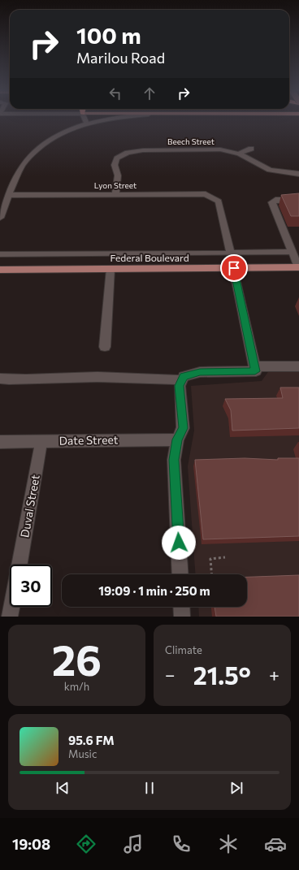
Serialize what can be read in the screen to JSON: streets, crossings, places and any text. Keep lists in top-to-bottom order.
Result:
{
  "streets": {
    "main road": ["Federal Boulevard"],
    "street": [
      "Beech Street",
      "Lyon Street",
      "Date Street",
      "Duval Street"
    ]
  },
  "crossings": [
    ["Beech Street", "Lyon Street"],
    ["Date Street", "Duval Street"]
  ],
  "page": {
    "turn": ["100 m", "Marilou Road"],
    "limit": "30",
    "trip": "19:09 · 1 min · 250 m",
    "tile": [
      ["26", "km/h"],
      "Climate"
    ],
    "heat": ["−", "21.5°", "+"],
    "song": ["95.6 FM", "Music"],
    "tabs": "19:08"
  }
}
